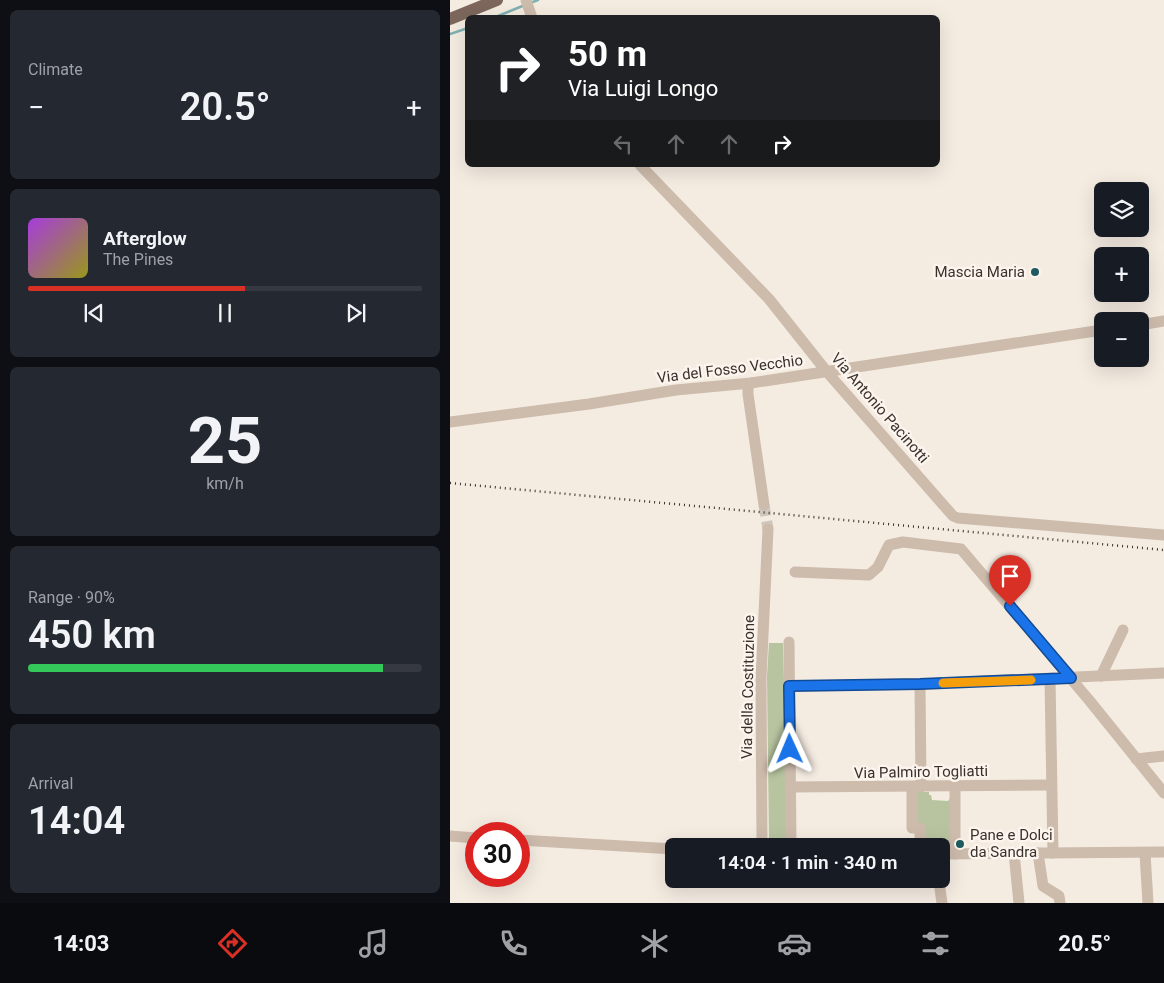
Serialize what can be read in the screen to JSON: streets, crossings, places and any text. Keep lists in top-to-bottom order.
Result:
{
  "streets": {
    "street": [
      "Via del Fosso Vecchio",
      "Via Antonio Pacinotti",
      "Via della Costituzione",
      "Via Palmiro Togliatti"
    ]
  },
  "crossings": [
    ["Via del Fosso Vecchio", "Via Antonio Pacinotti"]
  ],
  "places": ["Mascia Maria", "Pane e Dolci da Sandra"],
  "page": {
    "tile": [
      "Climate",
      ["25", "km/h"],
      ["Range · 90%", "450 km"],
      ["Arrival", "14:04"]
    ],
    "turn": ["50 m", "Via Luigi Longo"],
    "heat": ["−", "20.5°", "+"],
    "map_buttons": ["+", "−"],
    "song": ["Afterglow", "The Pines"],
    "limit": "30",
    "trip": "14:04 · 1 min · 340 m",
    "tabs": ["14:03", "20.5°"]
  }
}
